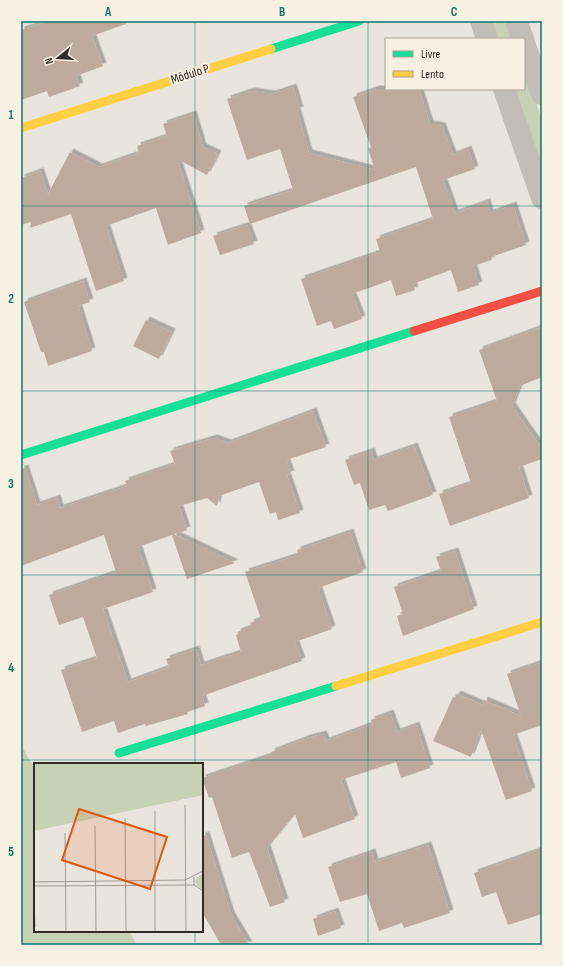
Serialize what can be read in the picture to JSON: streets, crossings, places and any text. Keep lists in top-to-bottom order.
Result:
{
  "streets": {
    "street": ["Módulo P"]
  },
  "legend": ["Livre", "Lento"],
  "north": "left",
  "grid": {
    "columns": ["A", "B", "C"],
    "rows": [
      "1",
      "2",
      "3",
      "4",
      "5"
    ]
  }
}
